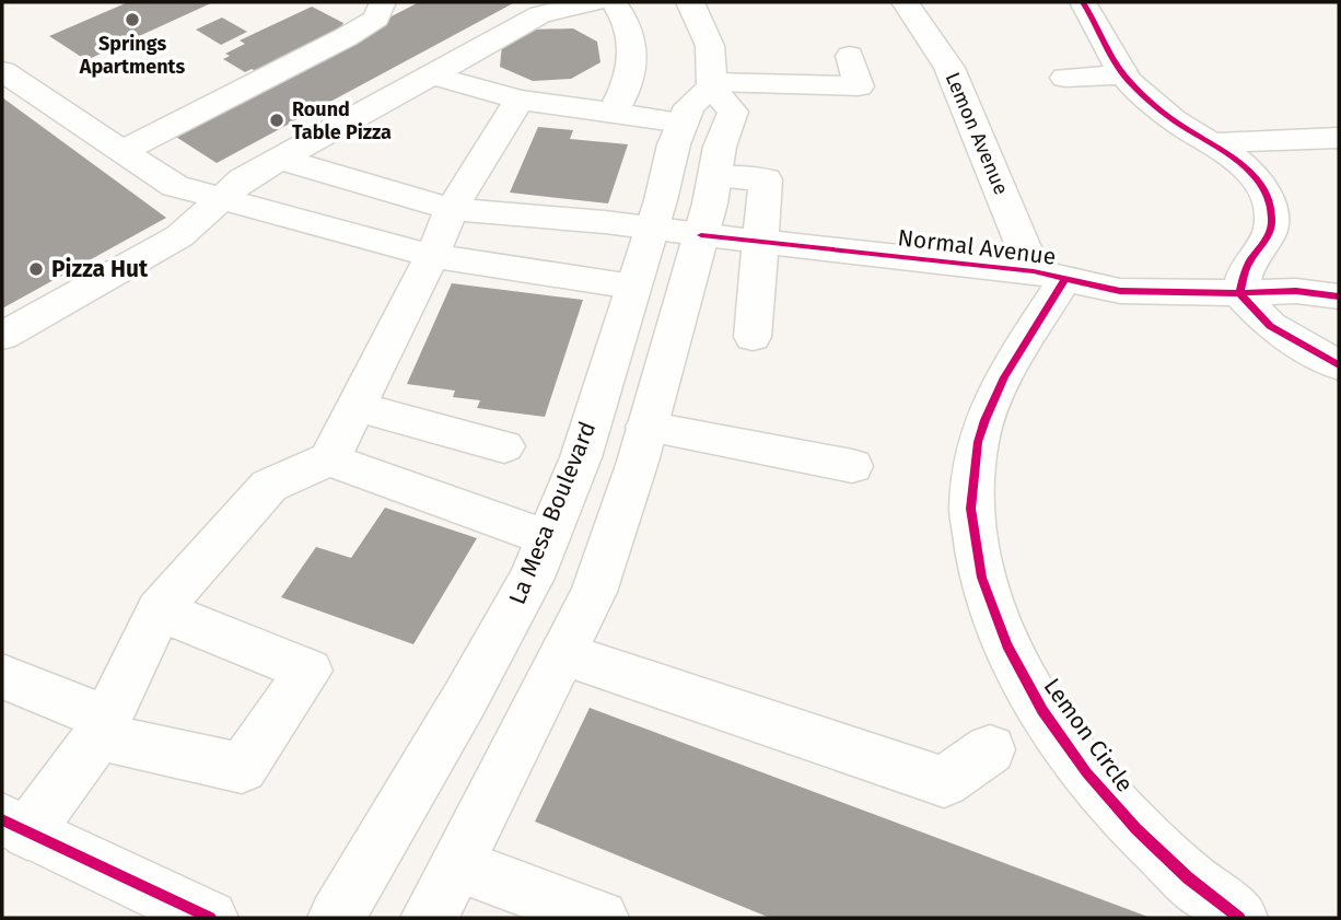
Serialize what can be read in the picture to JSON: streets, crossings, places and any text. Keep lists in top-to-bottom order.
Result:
{
  "streets": {
    "street": [
      "Lemon Avenue",
      "Normal Avenue",
      "La Mesa Boulevard",
      "Lemon Circle"
    ]
  },
  "crossings": [
    ["Lemon Avenue", "Normal Avenue"],
    ["Lemon Avenue", "Lemon Circle"],
    ["Normal Avenue", "La Mesa Boulevard"],
    ["Normal Avenue", "Lemon Circle"]
  ],
  "places": ["Springs Apartments", "Round Table Pizza", "Pizza Hut"]
}
